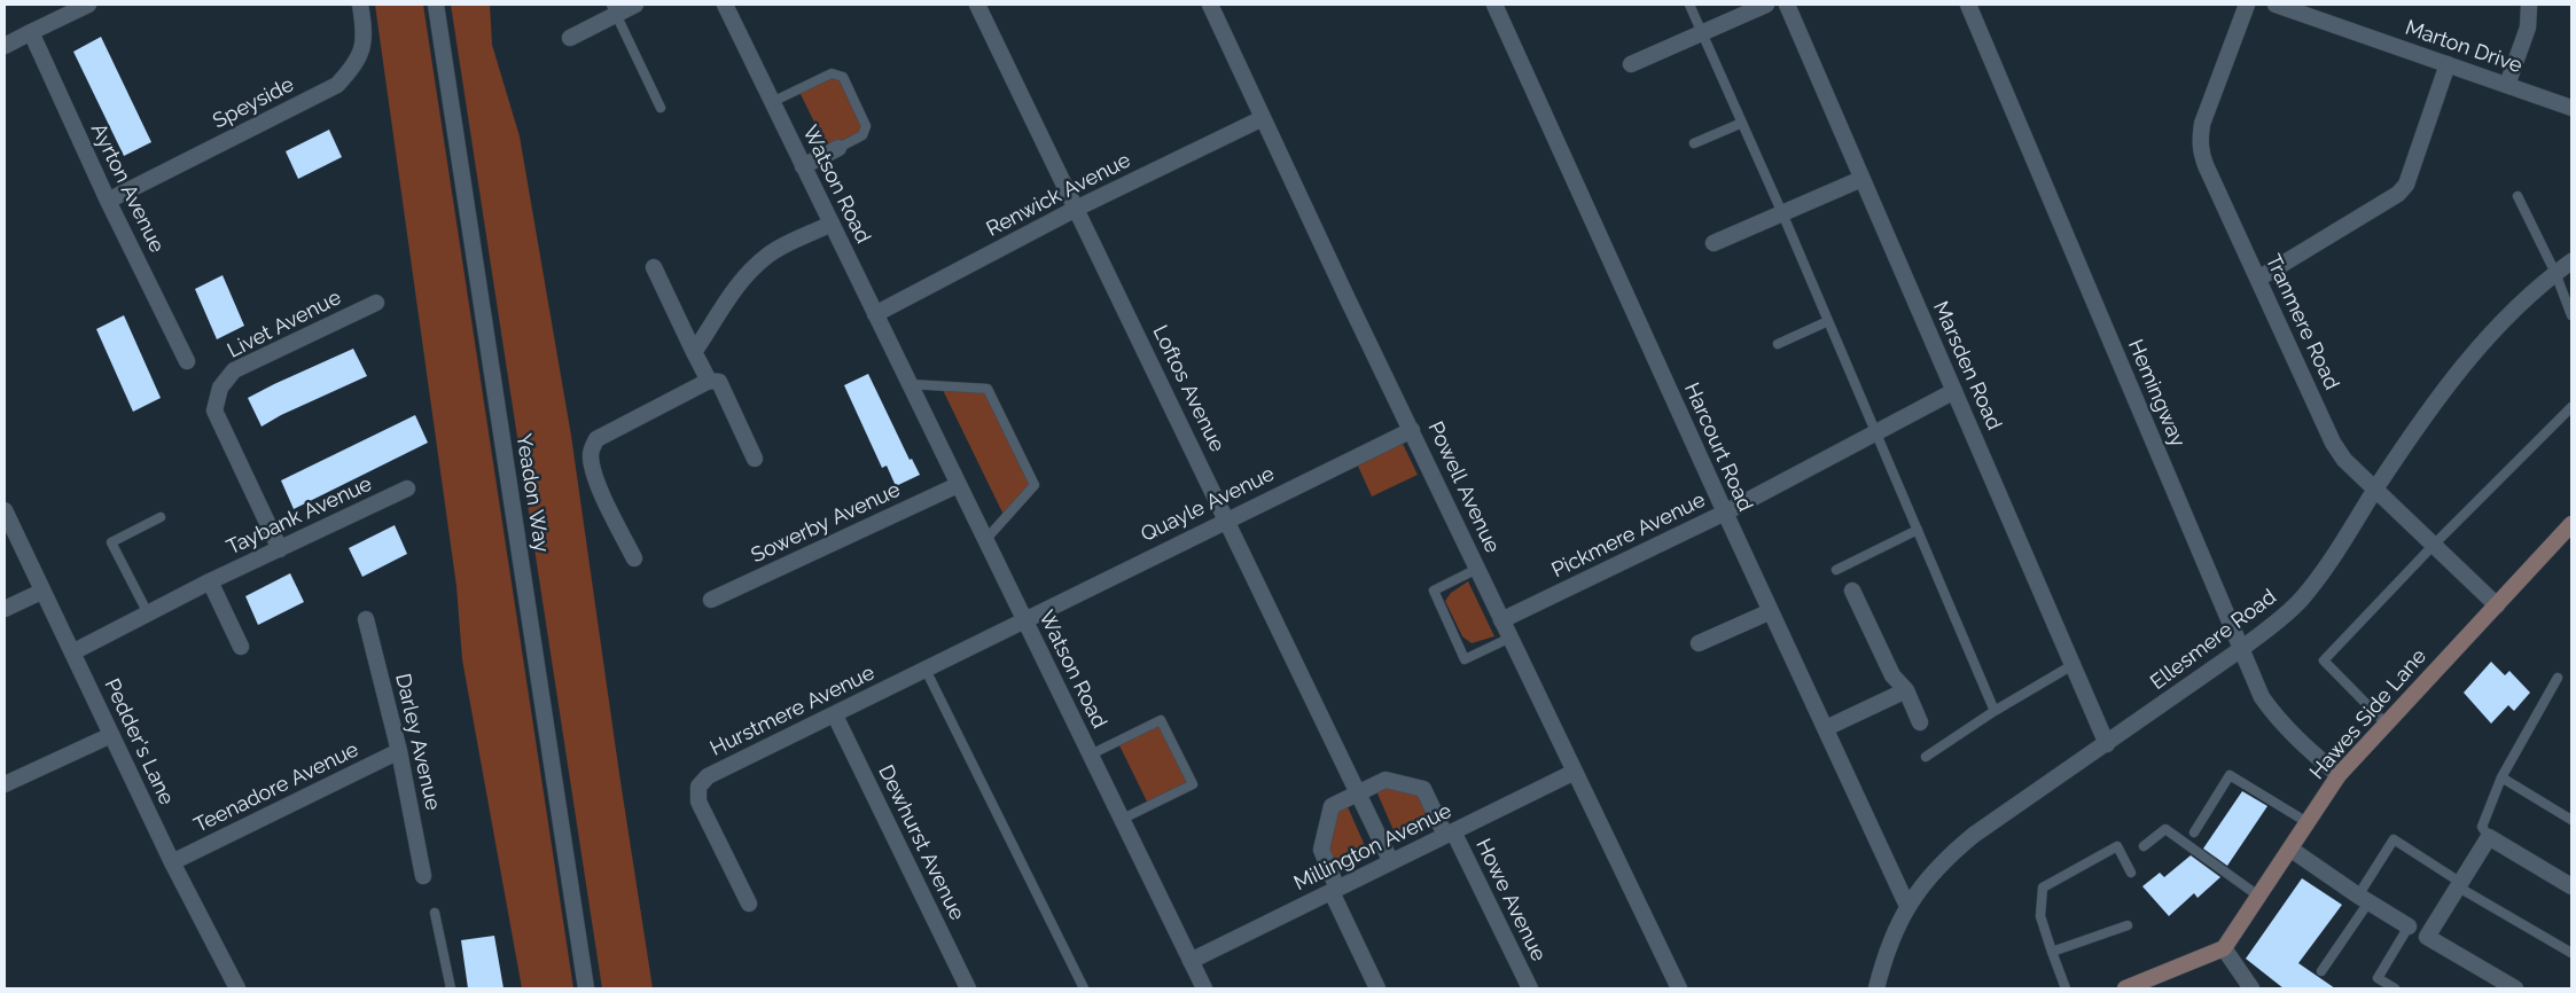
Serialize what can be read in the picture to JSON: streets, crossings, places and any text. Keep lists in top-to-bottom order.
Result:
{
  "streets": {
    "main road": ["Hawes Side Lane"],
    "street": [
      "Marton Drive",
      "Speyside",
      "Watson Road",
      "Ayrton Avenue",
      "Renwick Avenue",
      "Tranmere Road",
      "Livet Avenue",
      "Marsden Road",
      "Loftos Avenue",
      "Hemingway",
      "Harcourt Road",
      "Powell Avenue",
      "Yeadon Way",
      "Quayle Avenue",
      "Taybank Avenue",
      "Sowerby Avenue",
      "Pickmere Avenue",
      "Ellesmere Road",
      "Hurstmere Avenue",
      "Pedder's Lane",
      "Darley Avenue",
      "Teenadore Avenue",
      "Dewhurst Avenue",
      "Millington Avenue",
      "Howe Avenue"
    ]
  },
  "crossings": [
    ["Speyside", "Ayrton Avenue"],
    ["Watson Road", "Renwick Avenue"],
    ["Watson Road", "Quayle Avenue"],
    ["Watson Road", "Sowerby Avenue"],
    ["Watson Road", "Hurstmere Avenue"],
    ["Watson Road", "Millington Avenue"],
    ["Renwick Avenue", "Loftos Avenue"],
    ["Renwick Avenue", "Powell Avenue"],
    ["Tranmere Road", "Ellesmere Road"],
    ["Tranmere Road", "Hawes Side Lane"],
    ["Livet Avenue", "Taybank Avenue"],
    ["Marsden Road", "Pickmere Avenue"],
    ["Marsden Road", "Ellesmere Road"],
    ["Loftos Avenue", "Quayle Avenue"],
    ["Loftos Avenue", "Millington Avenue"],
    ["Hemingway", "Ellesmere Road"],
    ["Hemingway", "Hawes Side Lane"],
    ["Harcourt Road", "Pickmere Avenue"],
    ["Harcourt Road", "Ellesmere Road"],
    ["Powell Avenue", "Quayle Avenue"],
    ["Powell Avenue", "Pickmere Avenue"],
    ["Powell Avenue", "Millington Avenue"],
    ["Quayle Avenue", "Hurstmere Avenue"],
    ["Taybank Avenue", "Pedder's Lane"],
    ["Hurstmere Avenue", "Dewhurst Avenue"],
    ["Pedder's Lane", "Teenadore Avenue"],
    ["Darley Avenue", "Teenadore Avenue"],
    ["Millington Avenue", "Howe Avenue"]
  ]
}
